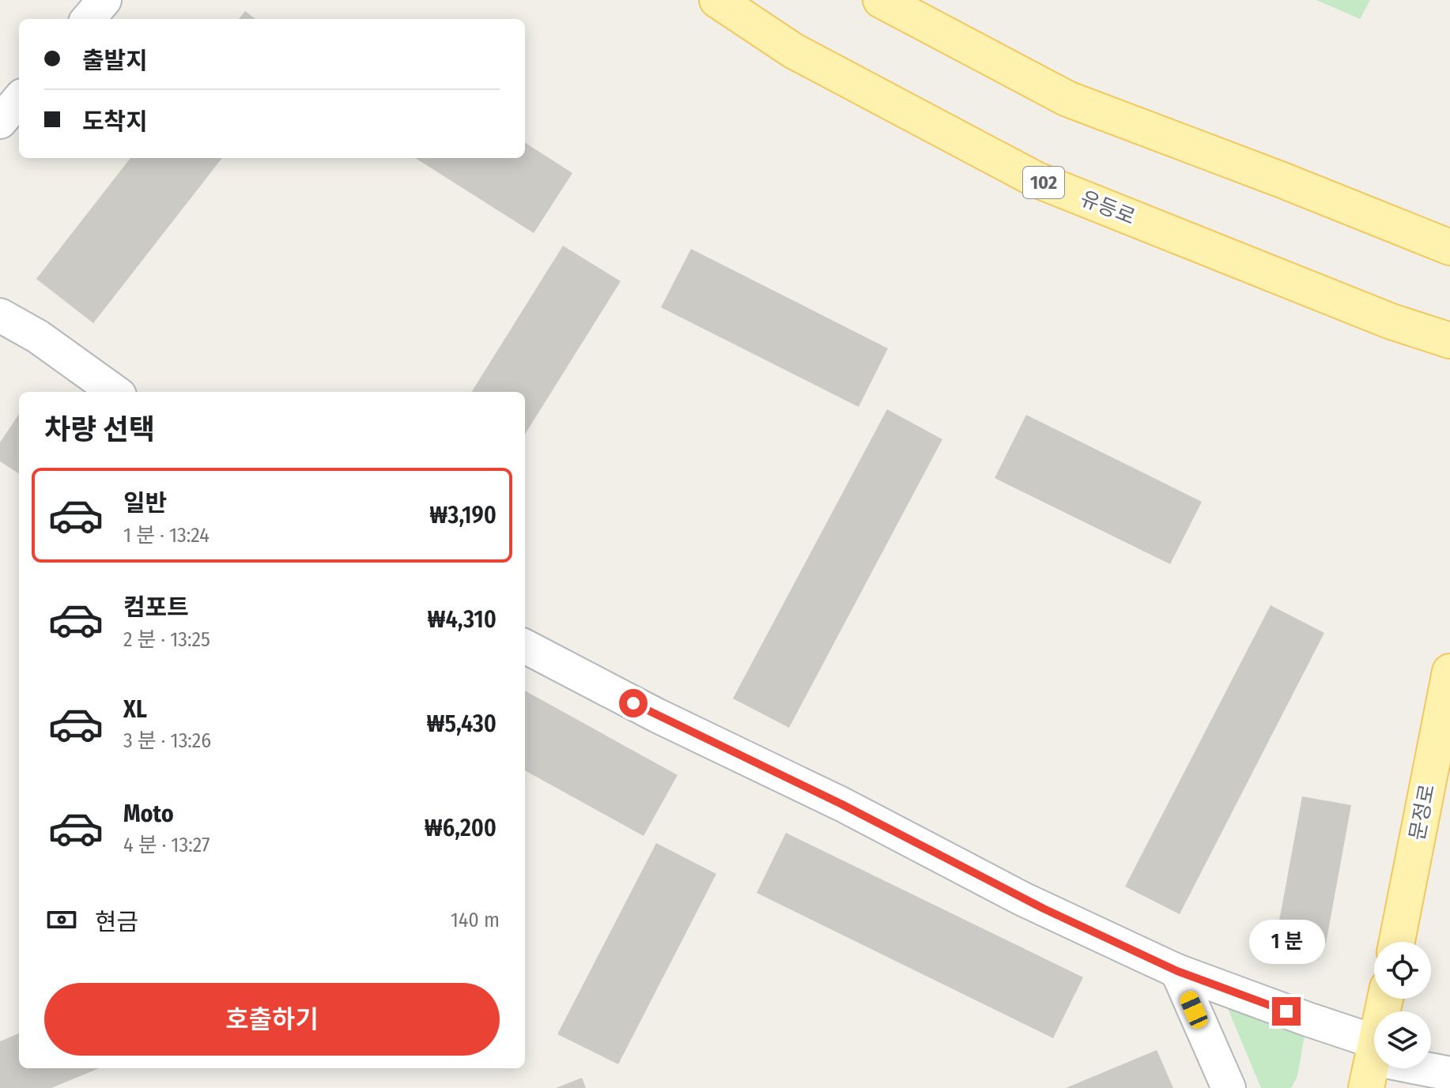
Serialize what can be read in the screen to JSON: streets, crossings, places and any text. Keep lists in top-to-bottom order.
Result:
{
  "streets": {
    "main road": ["102", "유등로", "문정로"]
  },
  "page": {
    "banner": ["출발지", "도착지"],
    "heading": "차량 선택",
    "list": [
      {
        "name": "일반",
        "note": "1 분 · 13:24",
        "value": "₩3,190"
      },
      {
        "name": "컴포트",
        "note": "2 분 · 13:25",
        "value": "₩4,310"
      },
      {
        "name": "XL",
        "note": "3 분 · 13:26",
        "value": "₩5,430"
      },
      {
        "name": "Moto",
        "note": "4 분 · 13:27",
        "value": "₩6,200"
      }
    ],
    "pay": ["현금", "140 m"],
    "bubble": "1 분",
    "buttons": "호출하기"
  }
}
